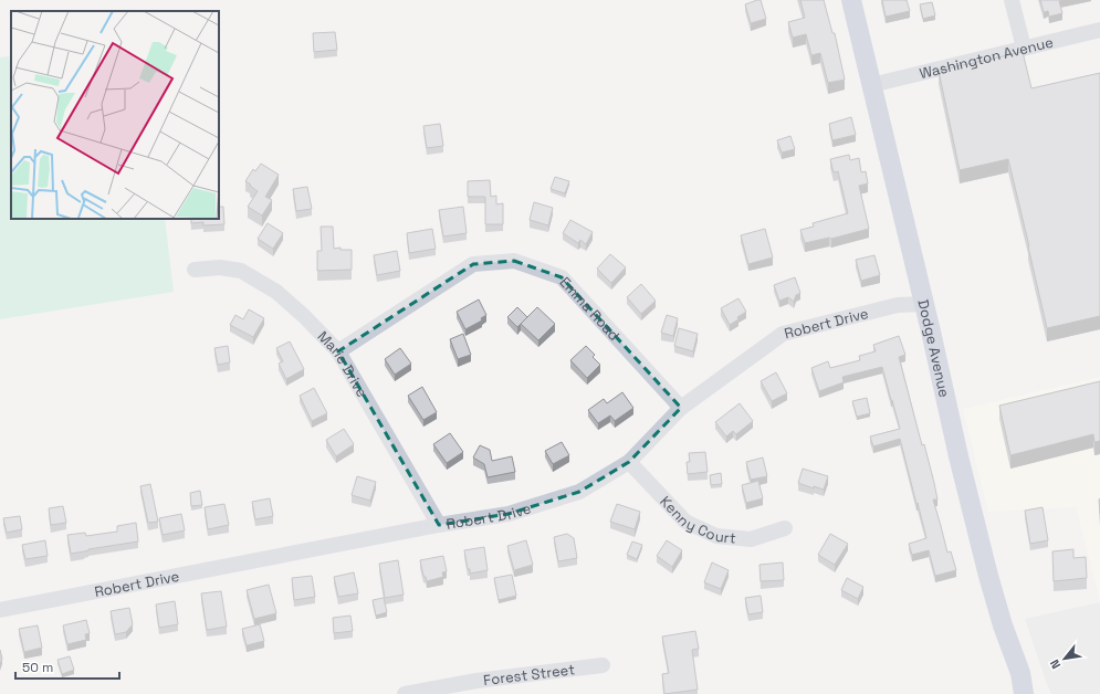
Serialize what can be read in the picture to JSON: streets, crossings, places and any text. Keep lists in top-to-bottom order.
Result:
{
  "streets": {
    "main road": ["Dodge Avenue"],
    "street": [
      "Washington Avenue",
      "Emma Road",
      "Robert Drive",
      "Marie Drive",
      "Kenny Court",
      "Forest Street"
    ]
  },
  "crossings": [
    ["Washington Avenue", "Dodge Avenue"],
    ["Emma Road", "Robert Drive"],
    ["Emma Road", "Marie Drive"],
    ["Robert Drive", "Dodge Avenue"],
    ["Robert Drive", "Marie Drive"],
    ["Robert Drive", "Kenny Court"]
  ],
  "scale_bar": "50 m",
  "north": "bottom left"
}
